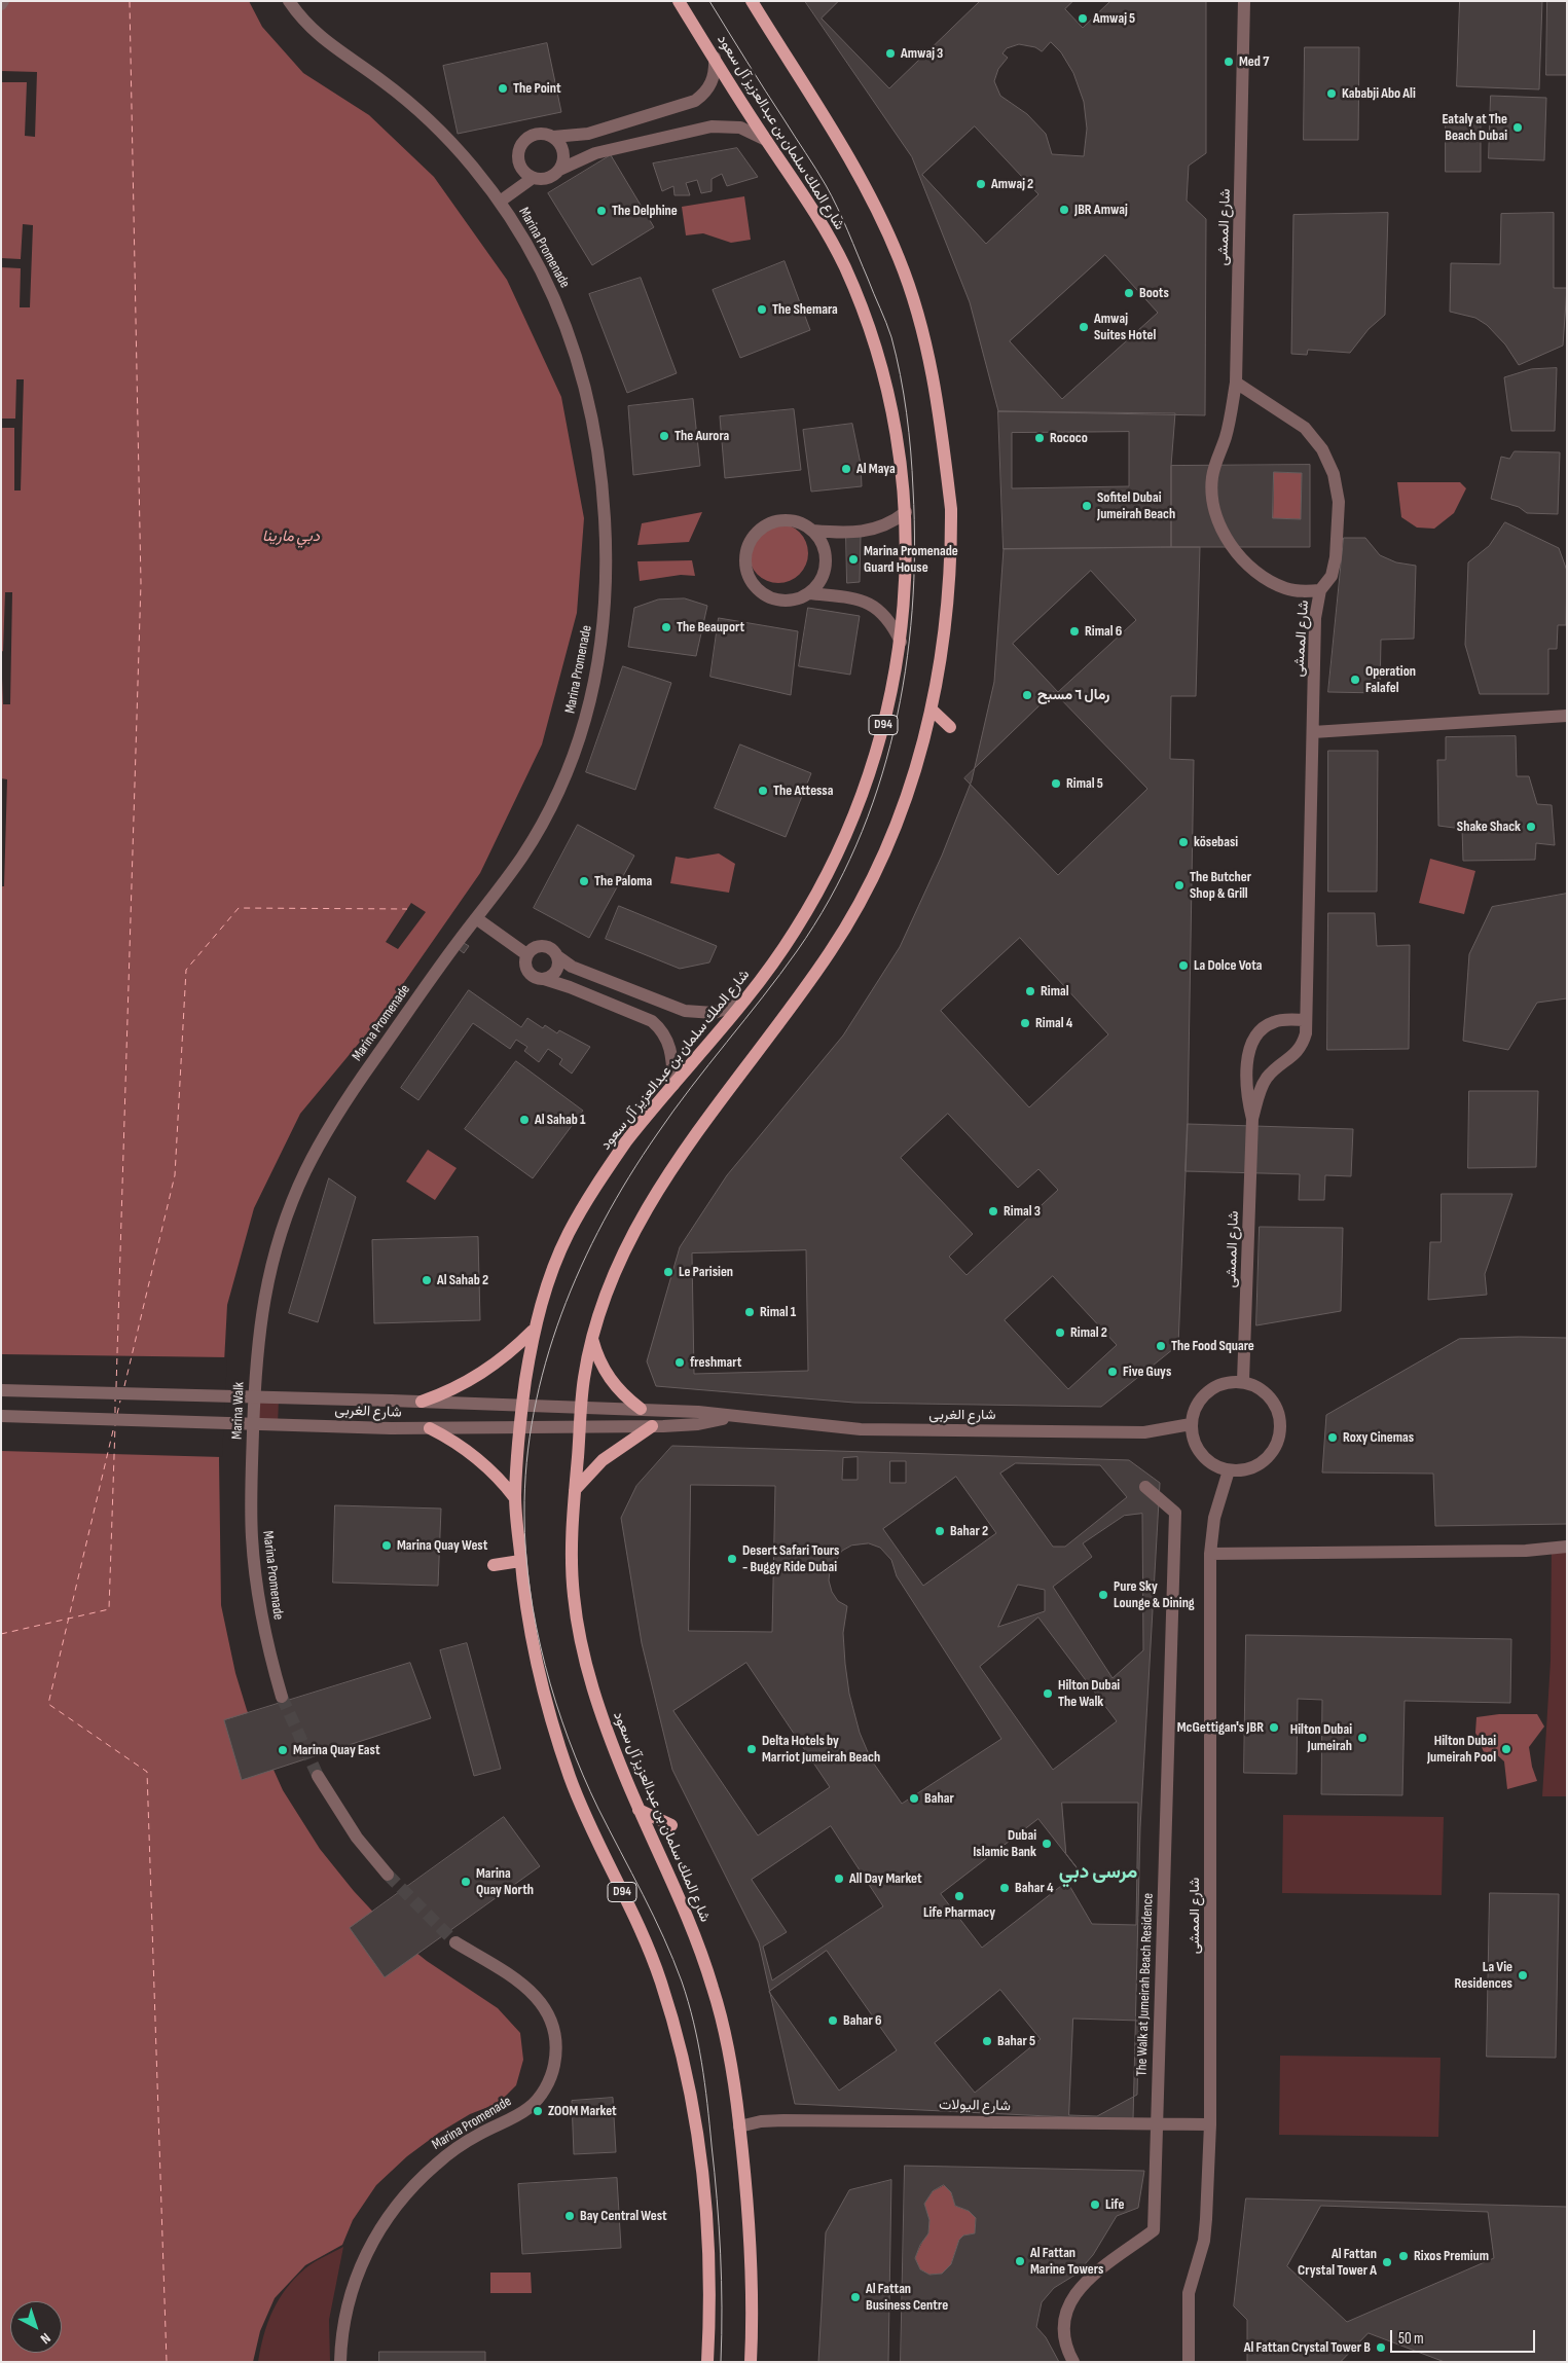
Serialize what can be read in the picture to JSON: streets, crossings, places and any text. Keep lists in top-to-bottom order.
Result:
{
  "streets": {
    "main road": ["شارع الملك سلمان بن عبدالعزيز آل سعود", "D94"],
    "street": [
      "شارع الممشى",
      "Marina Promenade",
      "Marina Walk",
      "شارع الغربى",
      "The Walk at Jumeirah Beach Residence",
      "شارع اليولات"
    ]
  },
  "crossings": [
    ["شارع الملك سلمان بن عبدالعزيز آل سعود", "شارع الغربى"],
    ["شارع الملك سلمان بن عبدالعزيز آل سعود", "شارع اليولات"],
    ["شارع الممشى", "شارع الغربى"],
    ["شارع الممشى", "شارع اليولات"],
    ["Marina Promenade", "Marina Walk"],
    ["The Walk at Jumeirah Beach Residence", "شارع اليولات"]
  ],
  "districts": ["مرسى دبي"],
  "water": ["دبي مارينا"],
  "places": [
    "Amwaj 5",
    "Amwaj 3",
    "Med 7",
    "The Point",
    "Kababji Abo Ali",
    "Eataly at The Beach Dubai",
    "Amwaj 2",
    "JBR Amwaj",
    "The Delphine",
    "Boots",
    "The Shemara",
    "Amwaj Suites Hotel",
    "The Aurora",
    "Rococo",
    "Al Maya",
    "Sofitel Dubai Jumeirah Beach",
    "Marina Promenade Guard House",
    "The Beauport",
    "Rimal 6",
    "Operation Falafel",
    "رمال ٦ مسبح",
    "Rimal 5",
    "The Attessa",
    "Shake Shack",
    "kösebasi",
    "The Paloma",
    "The Butcher Shop & Grill",
    "La Dolce Vota",
    "Rimal",
    "Rimal 4",
    "Al Sahab 1",
    "Rimal 3",
    "Le Parisien",
    "Al Sahab 2",
    "Rimal 1",
    "Rimal 2",
    "The Food Square",
    "freshmart",
    "Five Guys",
    "Roxy Cinemas",
    "Bahar 2",
    "Marina Quay West",
    "Desert Safari Tours - Buggy Ride Dubai",
    "Pure Sky Lounge & Dining",
    "Hilton Dubai The Walk",
    "McGettigan's JBR",
    "Hilton Dubai Jumeirah",
    "Delta Hotels by Marriot Jumeirah Beach",
    "Hilton Dubai Jumeirah Pool",
    "Marina Quay East",
    "Bahar",
    "Dubai Islamic Bank",
    "All Day Market",
    "Marina Quay North",
    "Bahar 4",
    "Life Pharmacy",
    "La Vie Residences",
    "Bahar 6",
    "Bahar 5",
    "ZOOM Market",
    "Life",
    "Bay Central West",
    "Rixos Premium",
    "Al Fattan Marine Towers",
    "Al Fattan Crystal Tower A",
    "Al Fattan Business Centre",
    "Al Fattan Crystal Tower B"
  ],
  "scale_bar": "50 m",
  "north": "bottom right"
}
